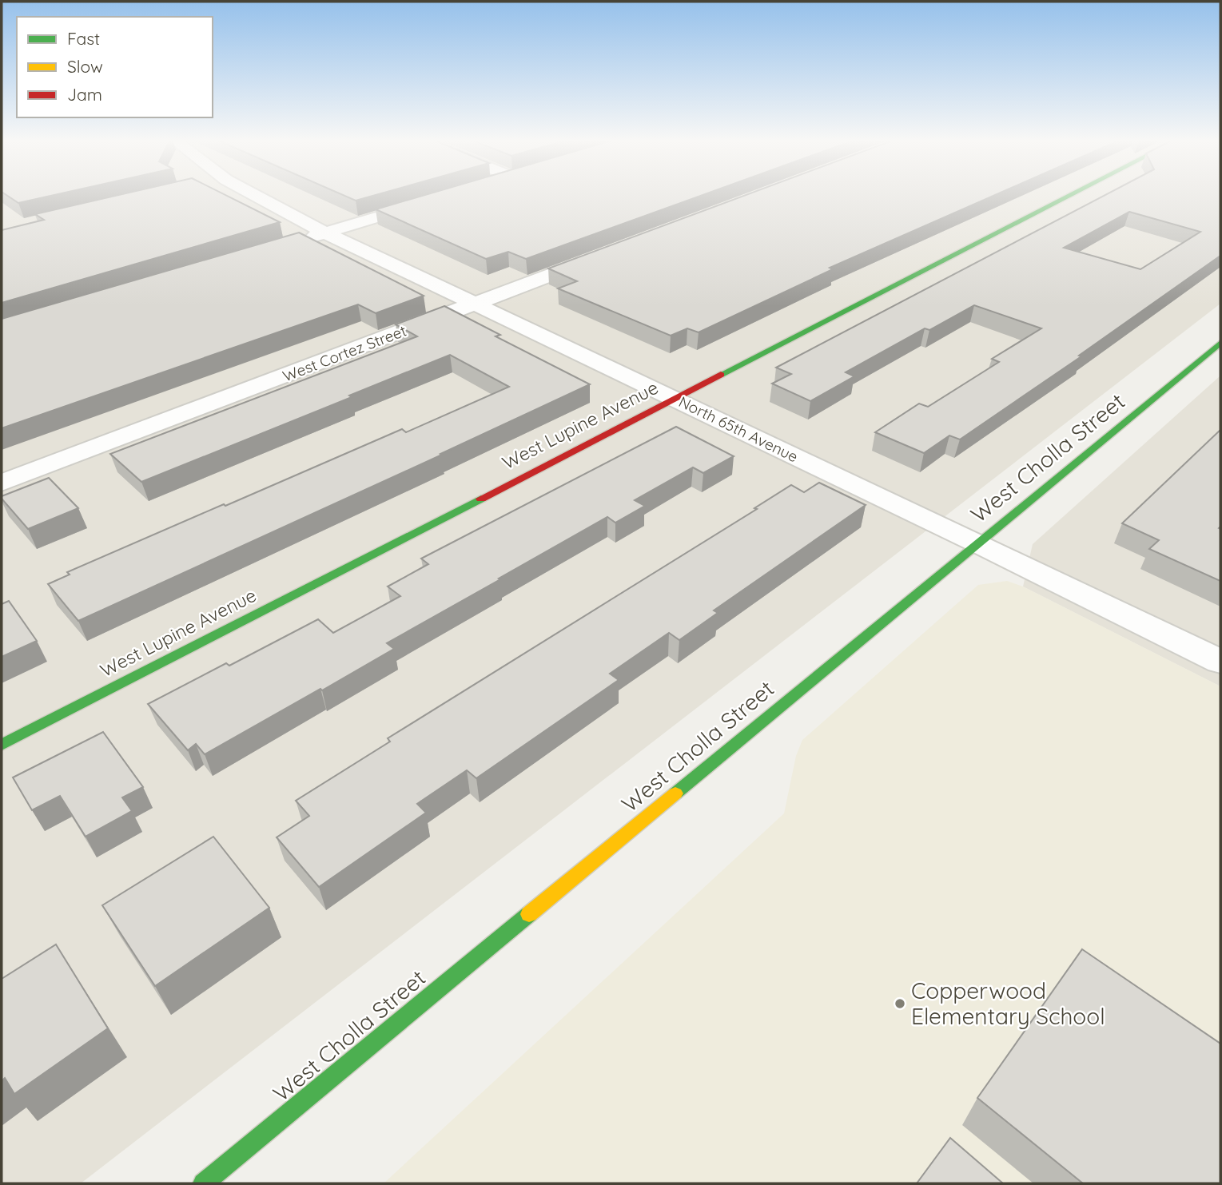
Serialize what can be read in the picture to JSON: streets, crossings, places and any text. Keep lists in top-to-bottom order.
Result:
{
  "streets": {
    "street": [
      "West Cortez Street",
      "West Lupine Avenue",
      "North 65th Avenue",
      "West Cholla Street"
    ]
  },
  "crossings": [
    ["West Cortez Street", "North 65th Avenue"],
    ["West Lupine Avenue", "North 65th Avenue"],
    ["North 65th Avenue", "West Cholla Street"]
  ],
  "places": ["Copperwood Elementary School"],
  "legend": ["Fast", "Slow", "Jam"]
}
